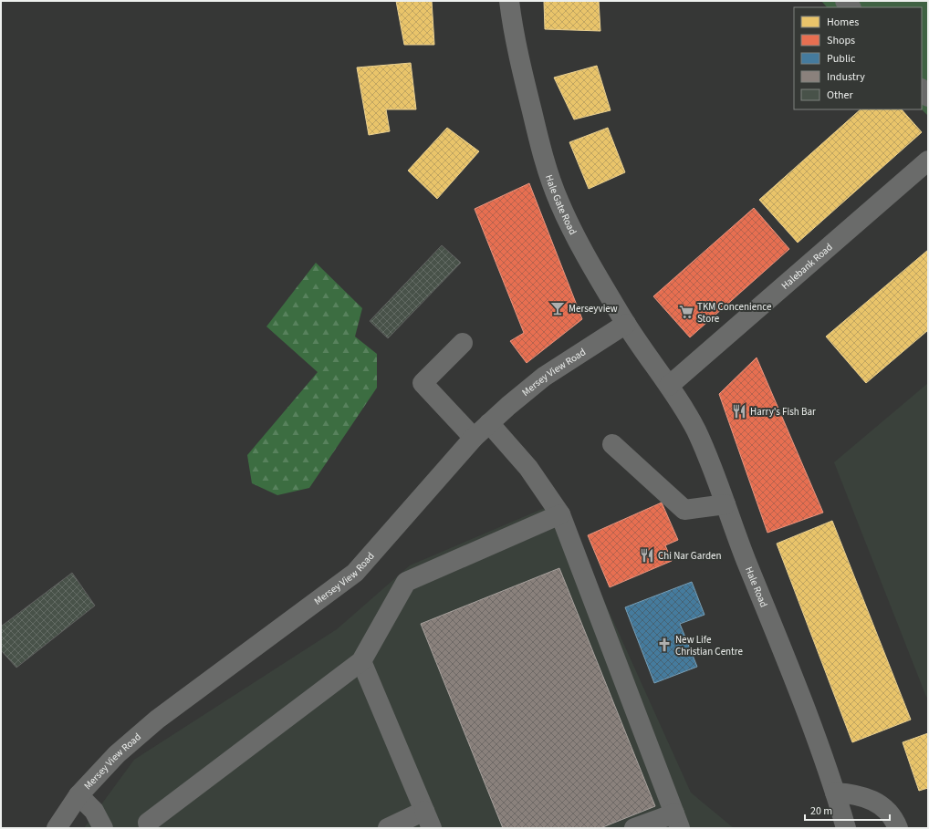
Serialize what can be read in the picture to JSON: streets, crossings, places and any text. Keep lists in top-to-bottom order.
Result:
{
  "streets": {
    "street": [
      "Hale Gate Road",
      "Halebank Road",
      "Mersey View Road",
      "Hale Road"
    ]
  },
  "crossings": [
    ["Hale Gate Road", "Halebank Road"],
    ["Hale Gate Road", "Mersey View Road"],
    ["Hale Gate Road", "Hale Road"],
    ["Halebank Road", "Hale Road"]
  ],
  "places": {
    "bar": ["Merseyview"],
    "supermarket": ["TKM Concenience Store"],
    "restaurant": ["Harry's Fish Bar", "Chi Nar Garden"],
    "church": ["New Life Christian Centre"]
  },
  "legend": [
    "Homes",
    "Shops",
    "Public",
    "Industry",
    "Other"
  ],
  "scale_bar": "20 m"
}
